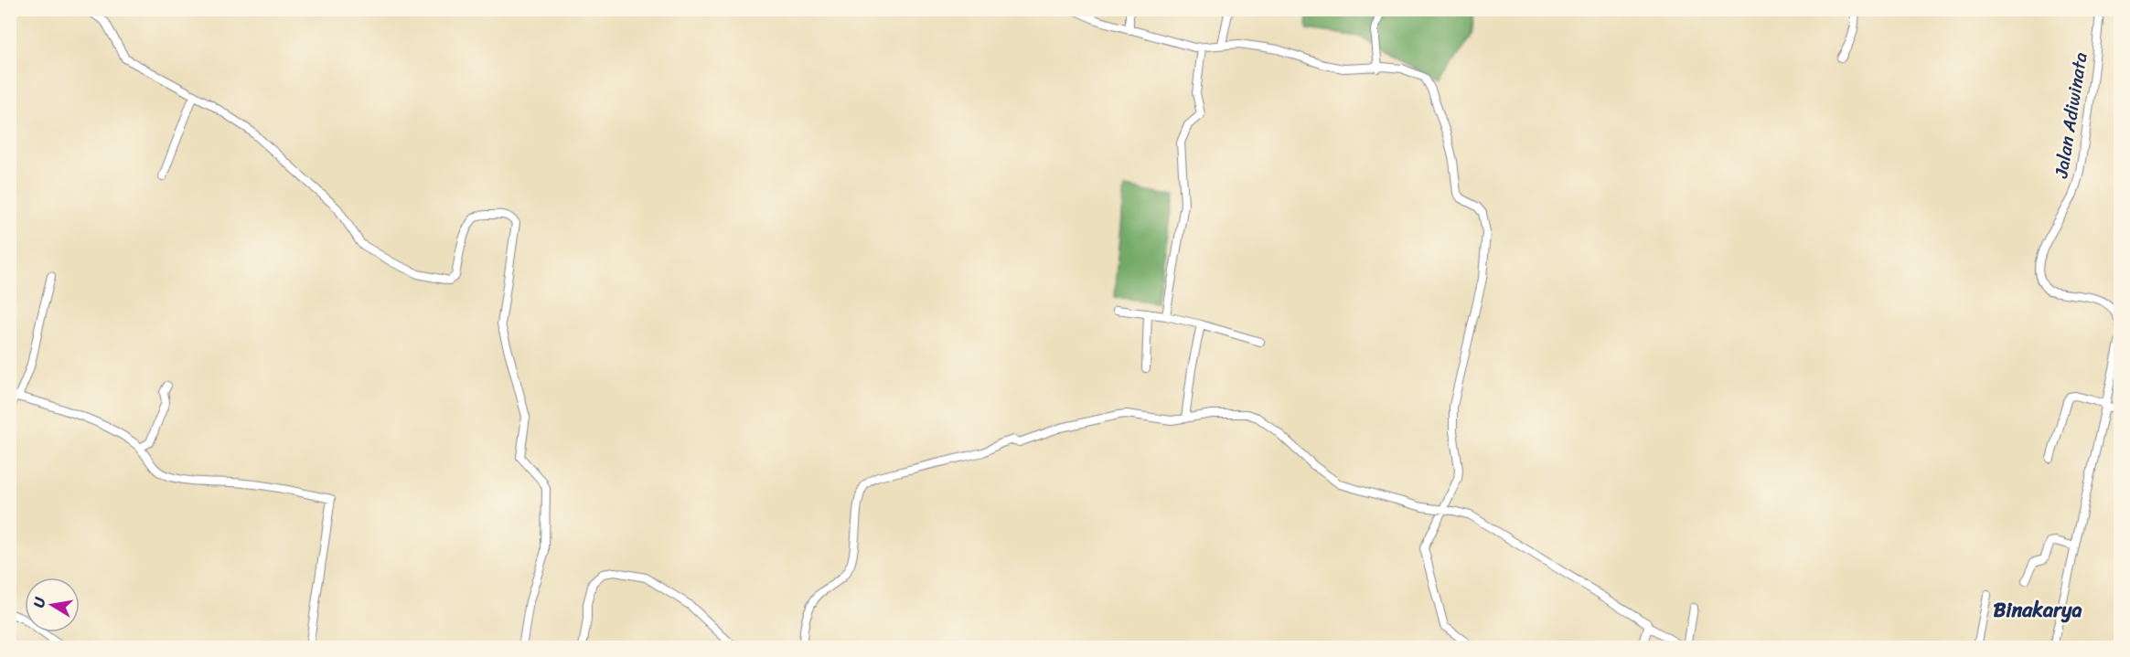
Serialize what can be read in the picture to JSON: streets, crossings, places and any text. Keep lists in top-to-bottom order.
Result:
{
  "streets": {
    "street": ["Jalan Adiwinata"]
  },
  "districts": ["Binakarya"],
  "north": "left"
}
